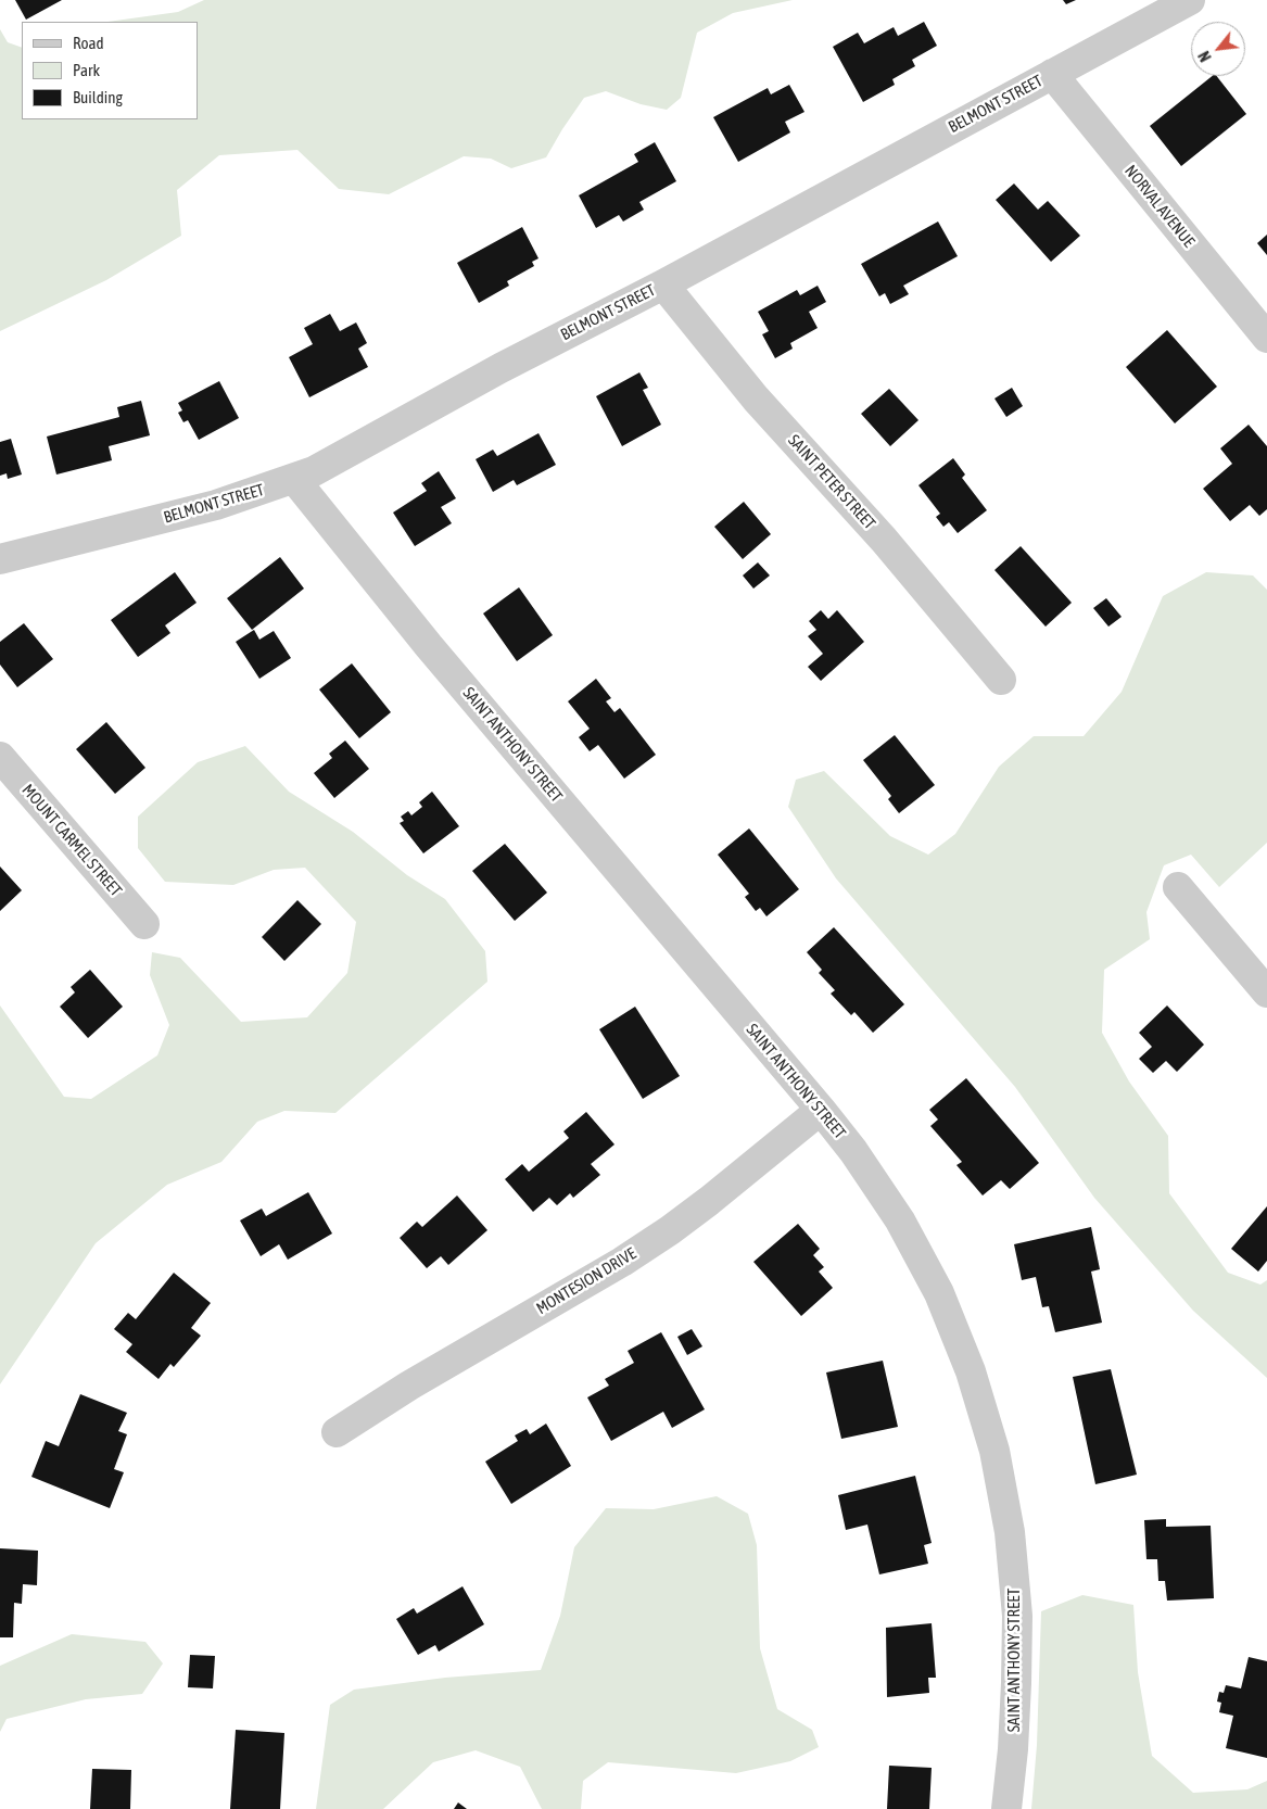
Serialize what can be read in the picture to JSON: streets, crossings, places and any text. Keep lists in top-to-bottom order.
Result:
{
  "streets": {
    "street": [
      "BELMONT STREET",
      "NORVAL AVENUE",
      "SAINT PETER STREET",
      "SAINT ANTHONY STREET",
      "MOUNT CARMEL STREET",
      "MONTESION DRIVE"
    ]
  },
  "crossings": [
    ["BELMONT STREET", "NORVAL AVENUE"],
    ["BELMONT STREET", "SAINT PETER STREET"],
    ["BELMONT STREET", "SAINT ANTHONY STREET"],
    ["SAINT ANTHONY STREET", "MONTESION DRIVE"]
  ],
  "legend": ["Road", "Park", "Building"],
  "north": "bottom left"
}
